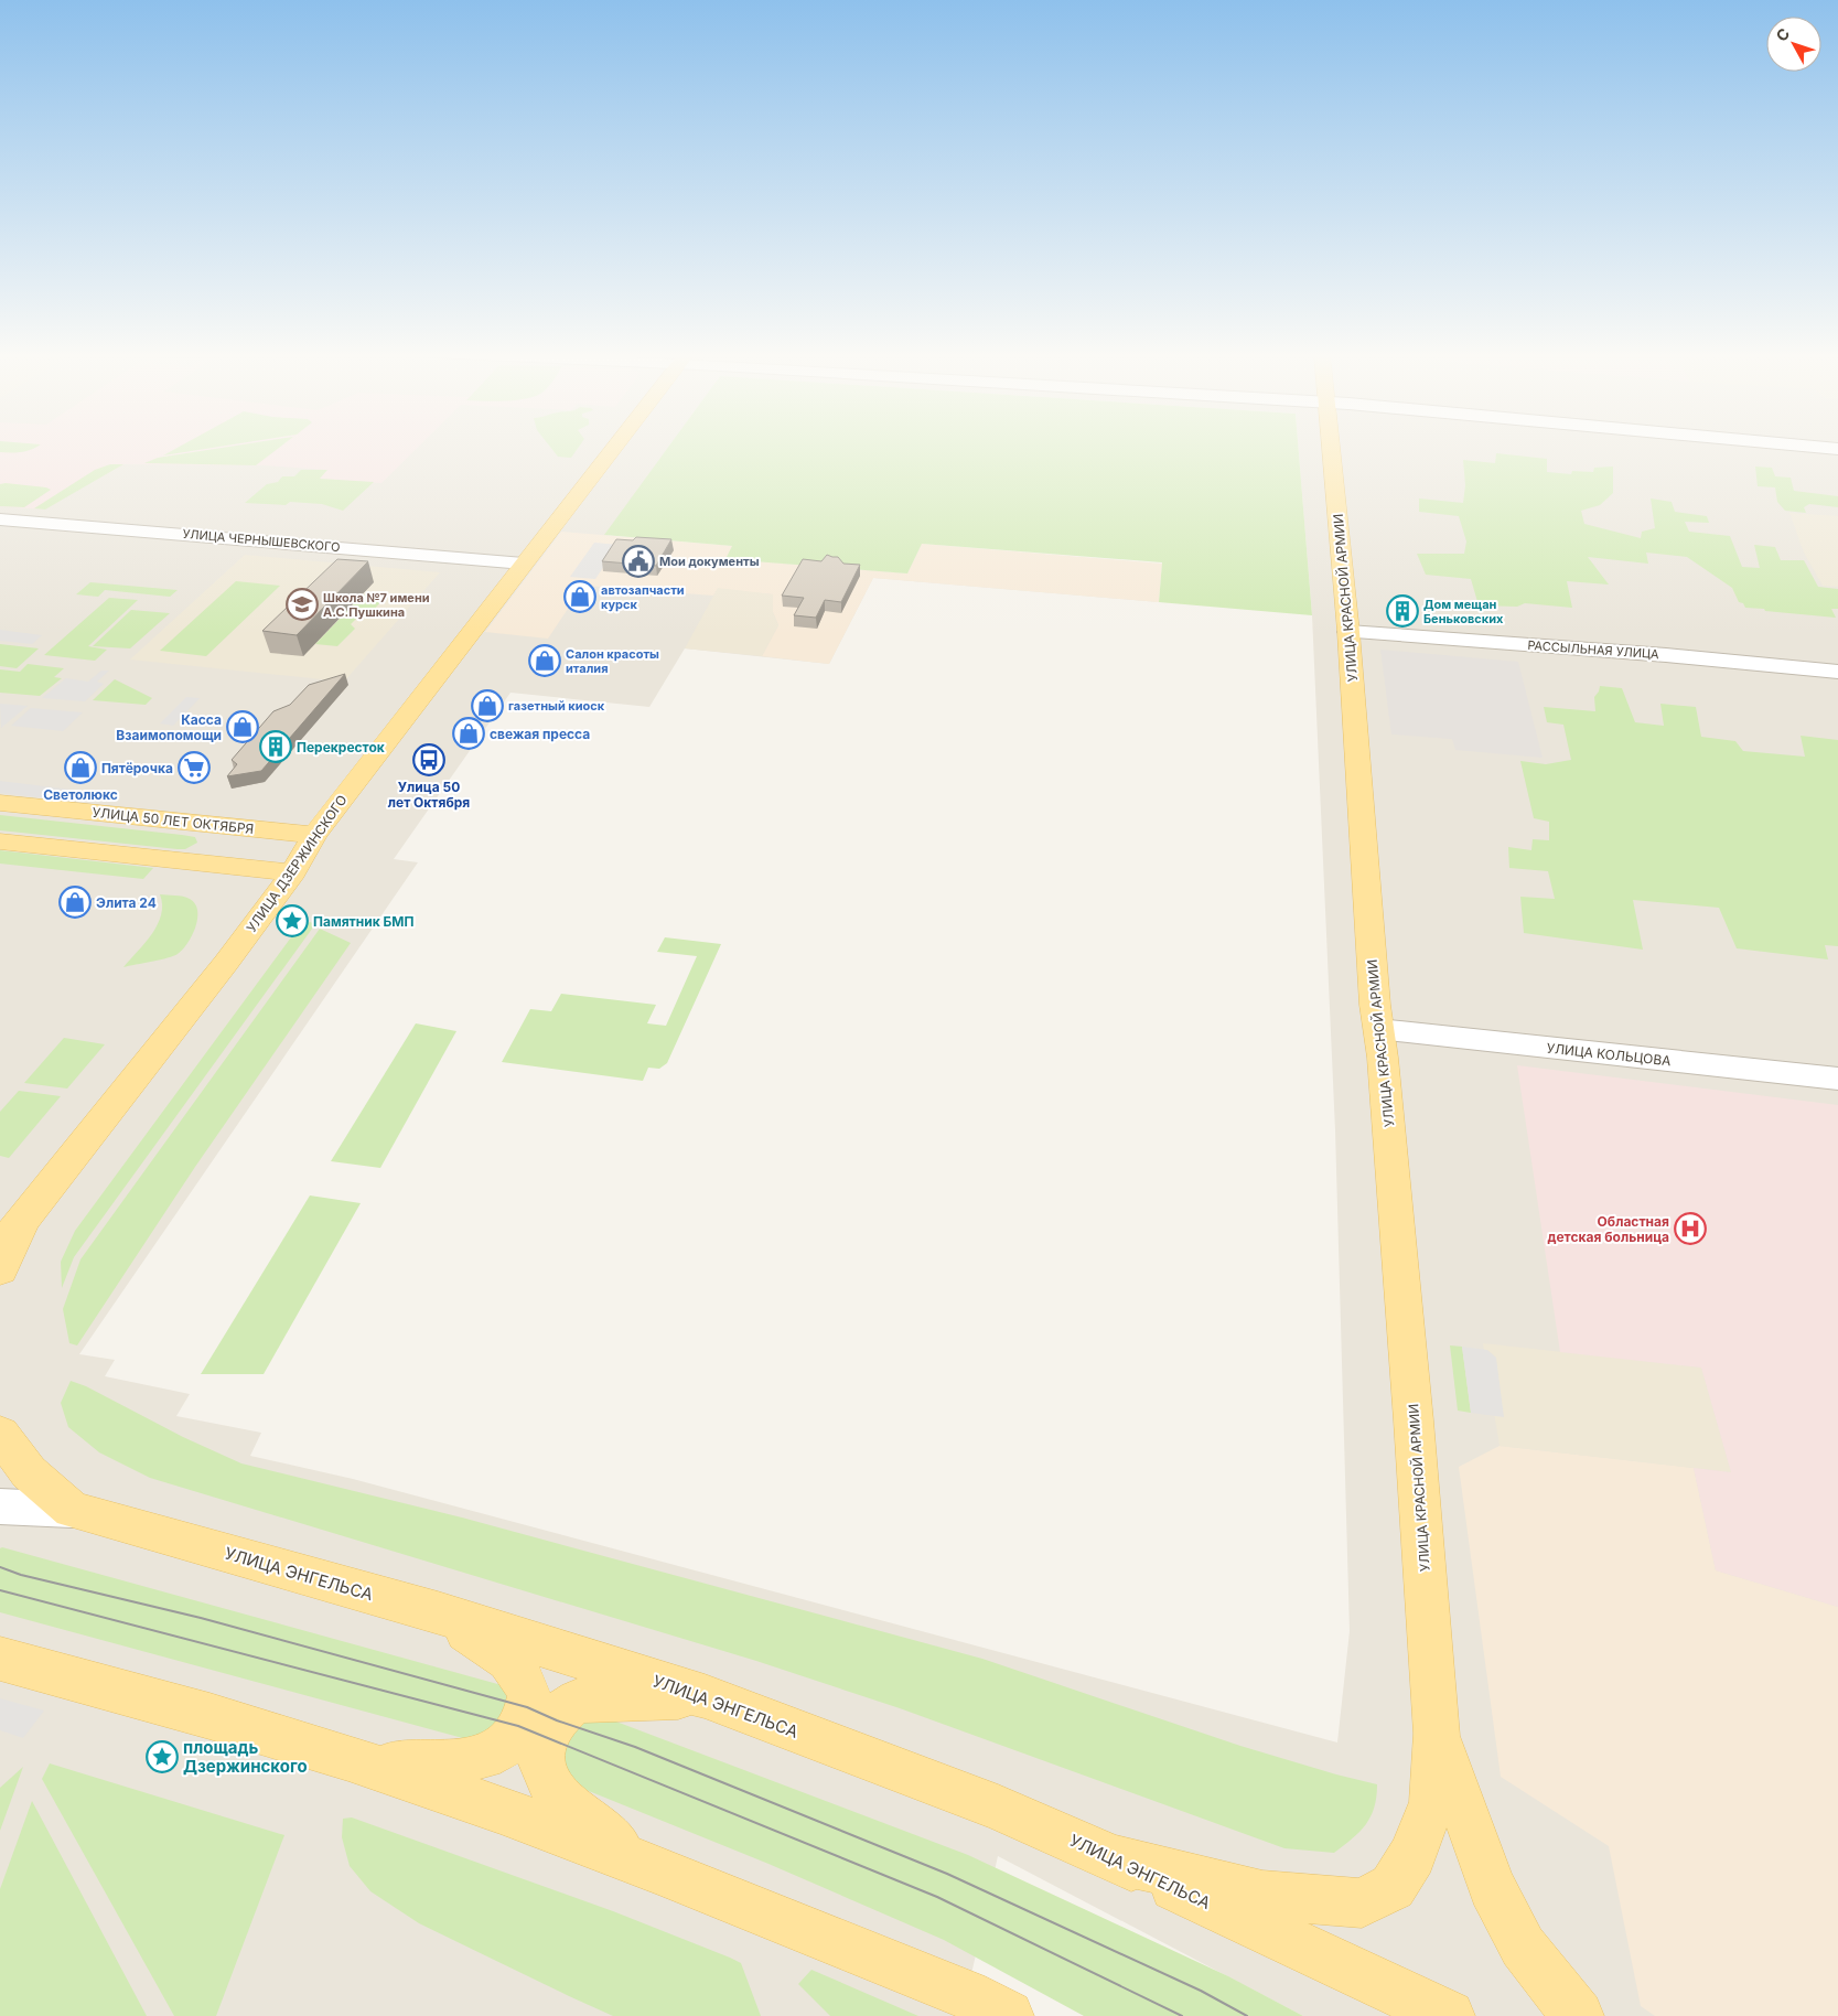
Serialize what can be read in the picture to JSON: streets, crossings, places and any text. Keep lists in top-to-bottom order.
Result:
{
  "streets": {
    "main road": [
      "УЛИЦА КРАСНОЙ АРМИИ",
      "УЛИЦА 50 ЛЕТ ОКТЯБРЯ",
      "УЛИЦА ДЗЕРЖИНСКОГО",
      "УЛИЦА ЭНГЕЛЬСА"
    ],
    "street": ["УЛИЦА ЧЕРНЫШЕВСКОГО", "РАССЫЛЬНАЯ УЛИЦА", "УЛИЦА КОЛЬЦОВА"]
  },
  "crossings": [
    ["УЛИЦА ЧЕРНЫШЕВСКОГО", "УЛИЦА ДЗЕРЖИНСКОГО"],
    ["УЛИЦА КРАСНОЙ АРМИИ", "РАССЫЛЬНАЯ УЛИЦА"],
    ["УЛИЦА КРАСНОЙ АРМИИ", "УЛИЦА КОЛЬЦОВА"],
    ["УЛИЦА 50 ЛЕТ ОКТЯБРЯ", "УЛИЦА ДЗЕРЖИНСКОГО"]
  ],
  "places": {
    "public building": ["Мои документы"],
    "shop": [
      "автозапчасти курск",
      "Салон красоты италия",
      "газетный киоск",
      "Касса Взаимопомощи",
      "свежая пресса",
      "Светолюкс",
      "Элита 24"
    ],
    "school or university": ["Школа №7 имени А.С.Пушкина"],
    "building": ["Дом мещан Беньковских", "Перекресток"],
    "bus stop": ["Улица 50 лет Октября"],
    "supermarket": ["Пятёрочка"],
    "place": ["Памятник БМП", "площадь Дзержинского"],
    "hospital": ["Областная детская больница"]
  },
  "north": "top left"
}
